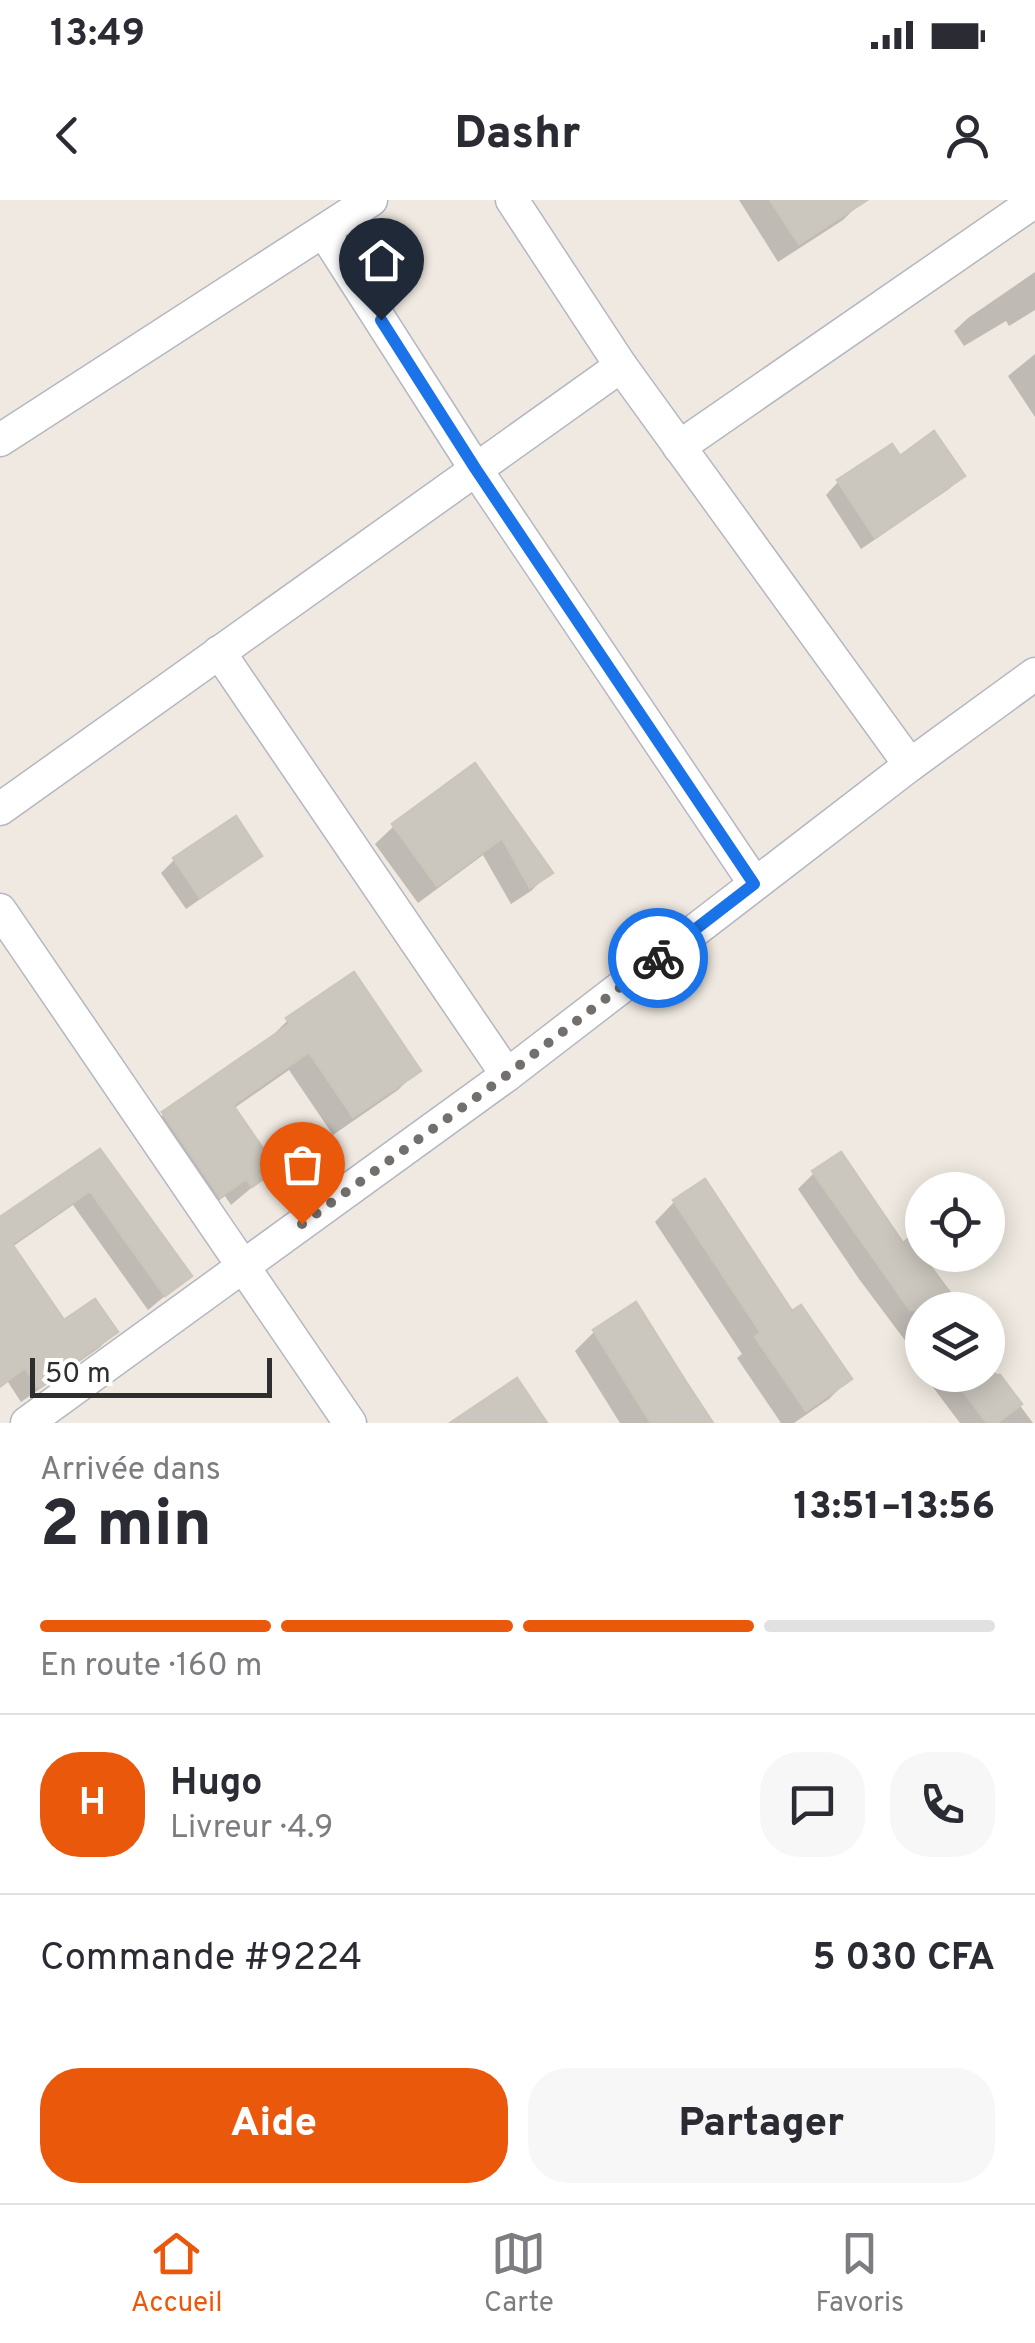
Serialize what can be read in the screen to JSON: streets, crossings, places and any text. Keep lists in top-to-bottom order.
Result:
{
  "scale_bar": "50 m",
  "page": {
    "status": "13:49",
    "header": "Dashr",
    "scale": "50 m",
    "heading": ["2 min", "Arrivée dans", "13:51–13:56"],
    "panel": [
      "Hugo",
      "Livreur · 4.9",
      "Commande #9224",
      "5 030 CFA"
    ],
    "bar": "En route · 160 m",
    "round": "H",
    "buttons": ["Aide", "Partager"],
    "tabs": ["Accueil", "Carte", "Favoris"]
  }
}
